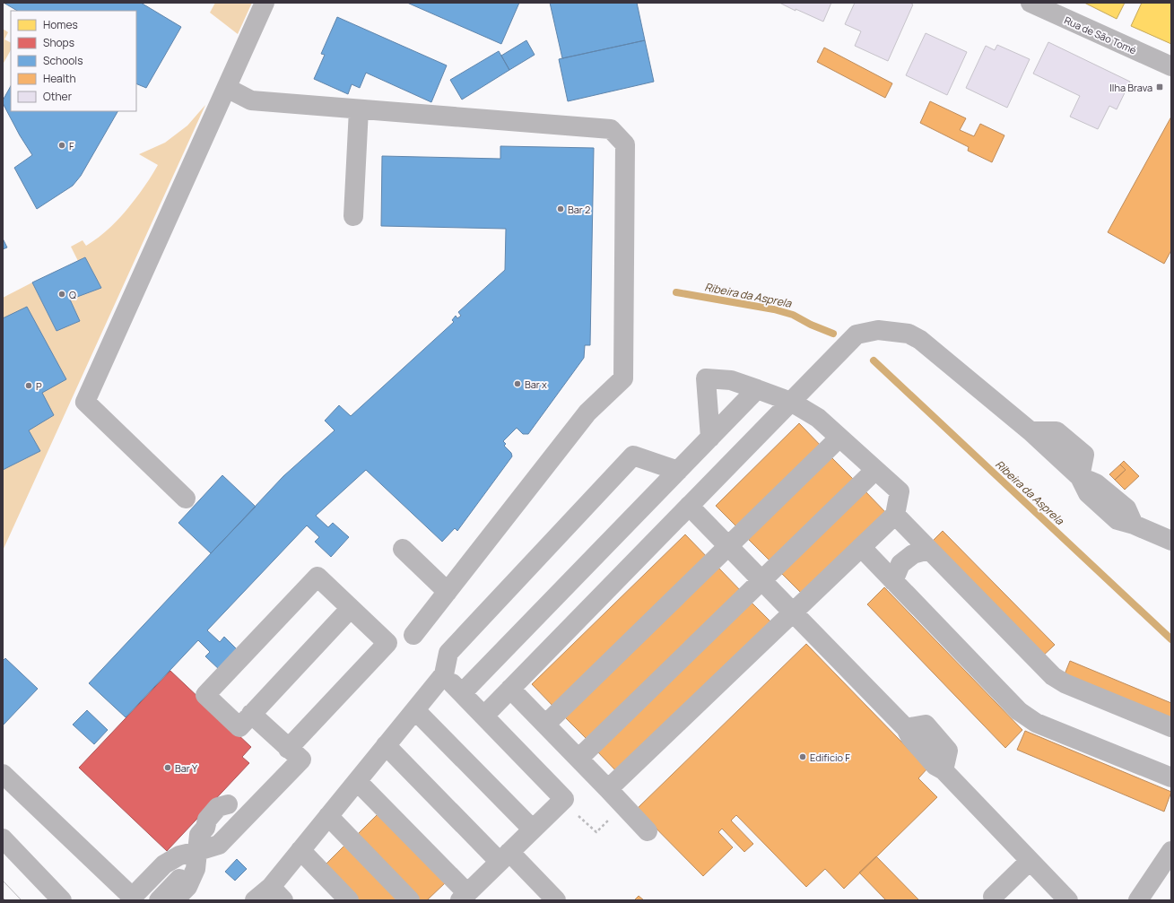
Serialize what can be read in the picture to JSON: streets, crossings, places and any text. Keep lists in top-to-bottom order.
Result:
{
  "streets": {
    "street": ["Rua de São Tomé"]
  },
  "water": ["Ribeira da Asprela"],
  "places": {
    "transit": ["Ilha Brava"],
    "other": [
      "F",
      "Bar 2",
      "Q",
      "Bar x",
      "P",
      "Edificio F",
      "Bar Y"
    ]
  },
  "legend": [
    "Homes",
    "Shops",
    "Schools",
    "Health",
    "Other"
  ]
}
